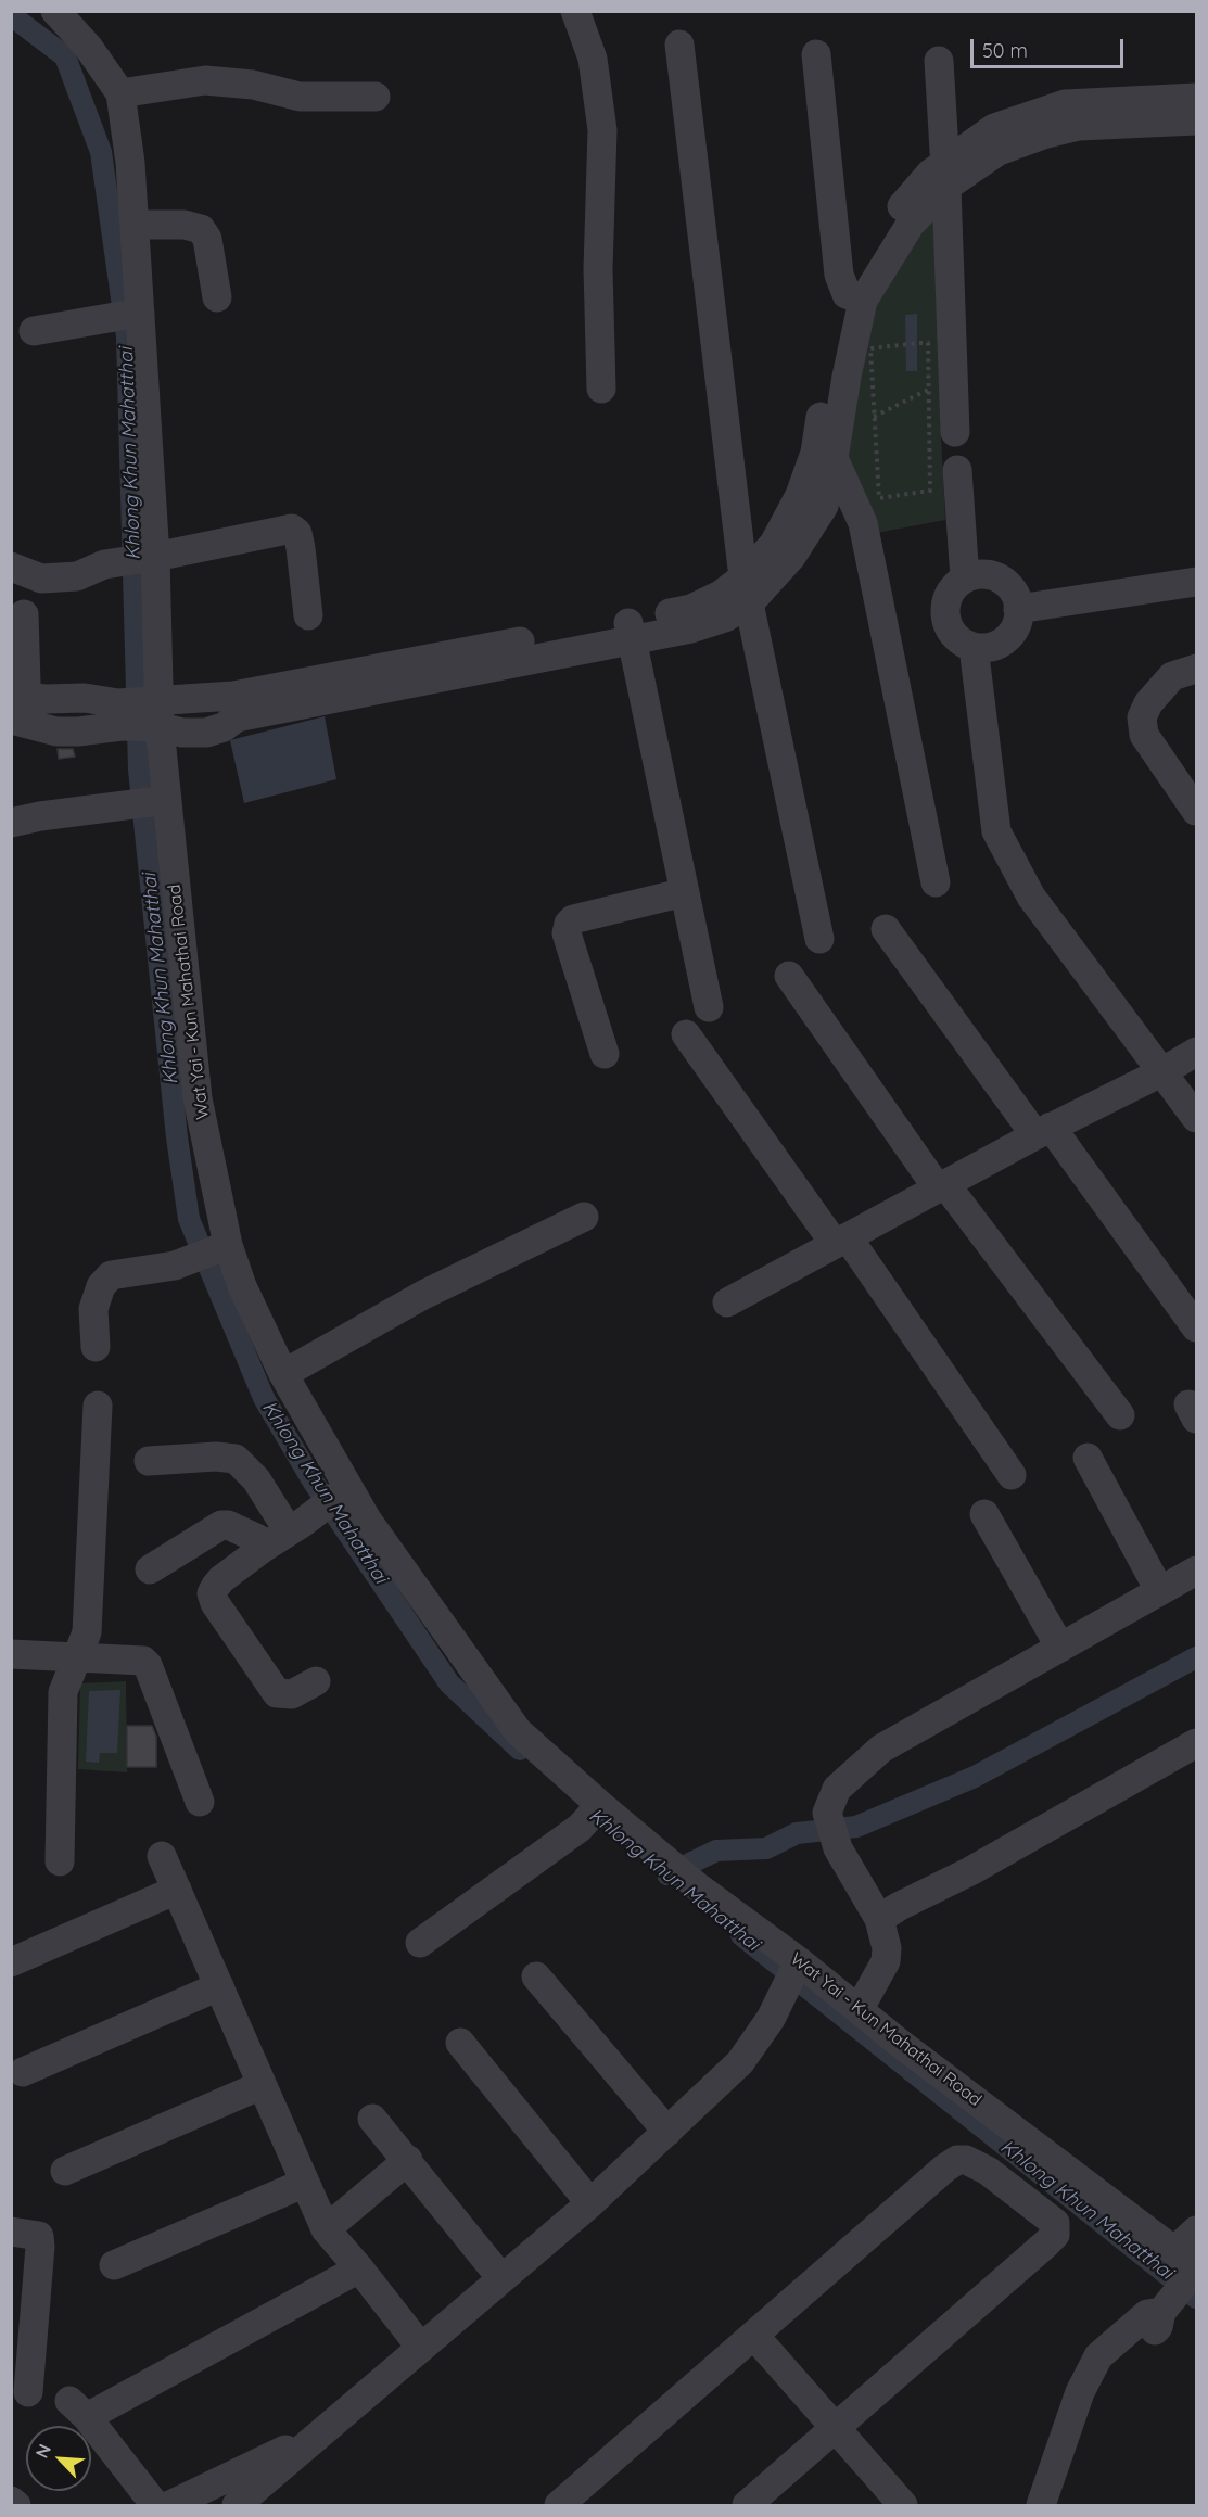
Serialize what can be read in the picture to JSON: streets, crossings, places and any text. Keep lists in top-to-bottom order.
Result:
{
  "streets": {
    "street": ["Wat Yai - Kun Mahathai Road"]
  },
  "water": ["Khlong Khun Mahatthai"],
  "scale_bar": "50 m",
  "north": "top left"
}
